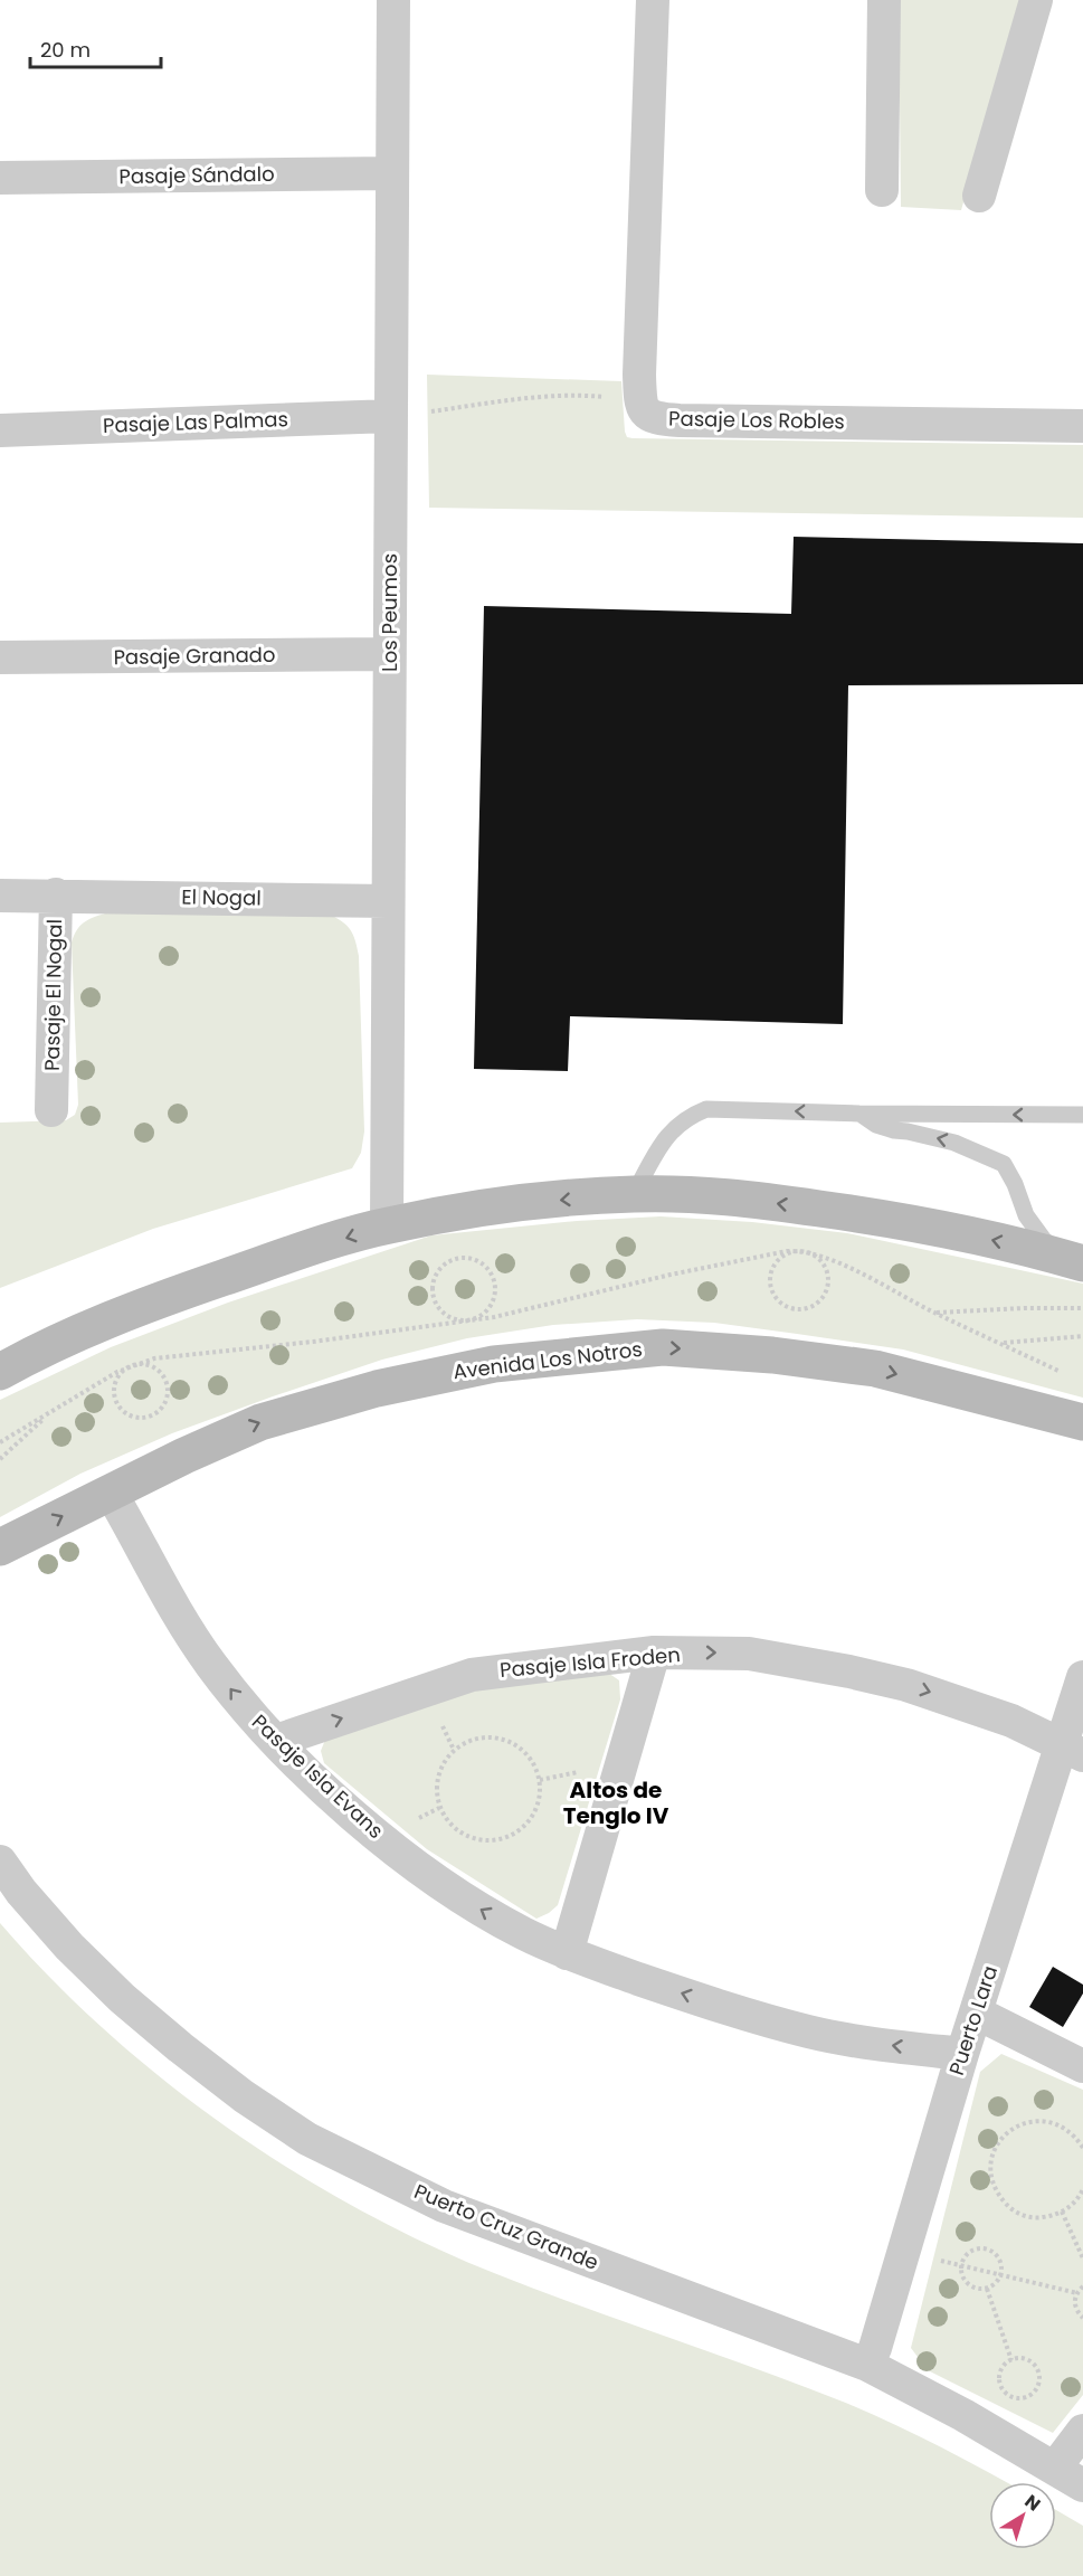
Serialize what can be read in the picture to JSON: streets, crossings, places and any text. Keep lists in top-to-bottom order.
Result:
{
  "streets": {
    "main road": ["Avenida Los Notros"],
    "street": [
      "Pasaje Sándalo",
      "Pasaje Los Robles",
      "Pasaje Las Palmas",
      "Los Peumos",
      "Pasaje Granado",
      "El Nogal",
      "Pasaje El Nogal",
      "Pasaje Isla Froden",
      "Pasaje Isla Evans",
      "Puerto Lara",
      "Puerto Cruz Grande"
    ]
  },
  "crossings": [
    ["Pasaje Sándalo", "Los Peumos"],
    ["Pasaje Las Palmas", "Los Peumos"],
    ["Los Peumos", "Pasaje Granado"],
    ["Los Peumos", "El Nogal"],
    ["El Nogal", "Pasaje El Nogal"],
    ["Avenida Los Notros", "Pasaje Isla Evans"],
    ["Pasaje Isla Froden", "Pasaje Isla Evans"],
    ["Pasaje Isla Froden", "Puerto Lara"],
    ["Pasaje Isla Evans", "Puerto Lara"],
    ["Puerto Lara", "Puerto Cruz Grande"]
  ],
  "one_way": ["Pasaje Isla Froden", "Pasaje Isla Evans"],
  "districts": ["Altos de Tenglo IV"],
  "scale_bar": "20 m",
  "north": "top right"
}
